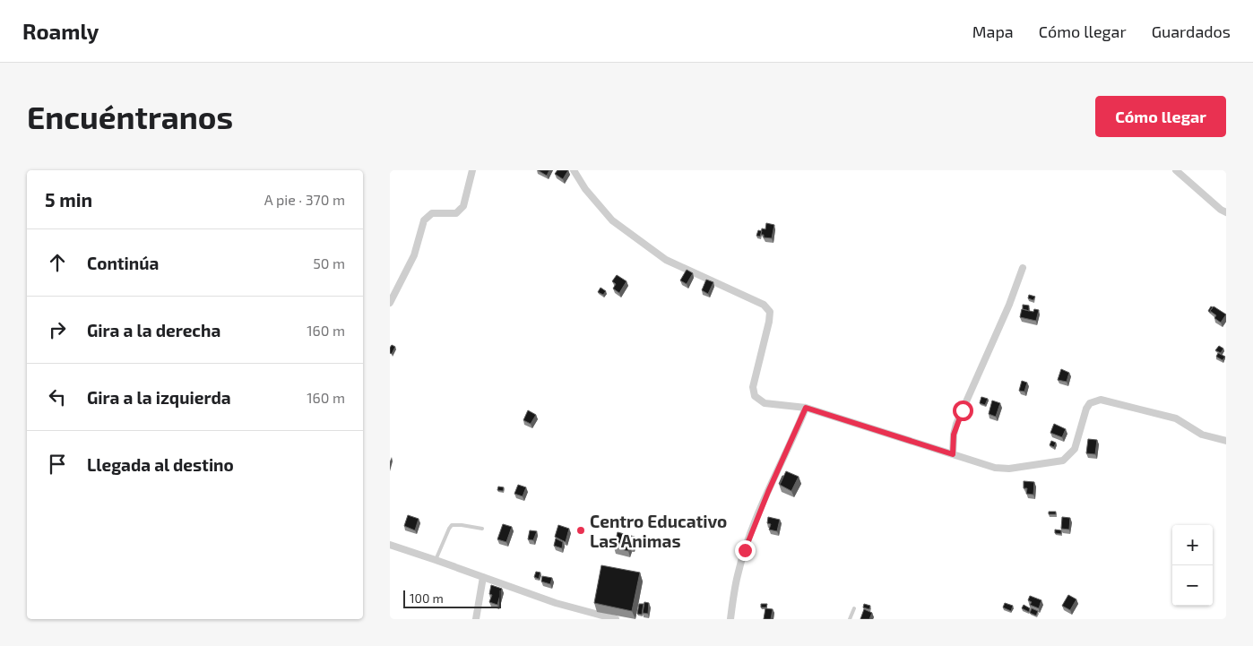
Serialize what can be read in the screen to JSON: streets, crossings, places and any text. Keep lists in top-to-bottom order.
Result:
{
  "places": ["Centro Educativo Las Animas"],
  "scale_bar": "100 m",
  "page": {
    "header": "Roamly",
    "nav": ["Mapa", "Cómo llegar", "Guardados"],
    "buttons": "Cómo llegar",
    "title": "Encuéntranos",
    "heading": ["5 min", "A pie · 370 m"],
    "list": [
      ["Continúa", "50 m"],
      ["Gira a la derecha", "160 m"],
      ["Gira a la izquierda", "160 m"],
      "Llegada al destino"
    ],
    "map_buttons": ["+", "−"],
    "scale": "100 m"
  }
}
